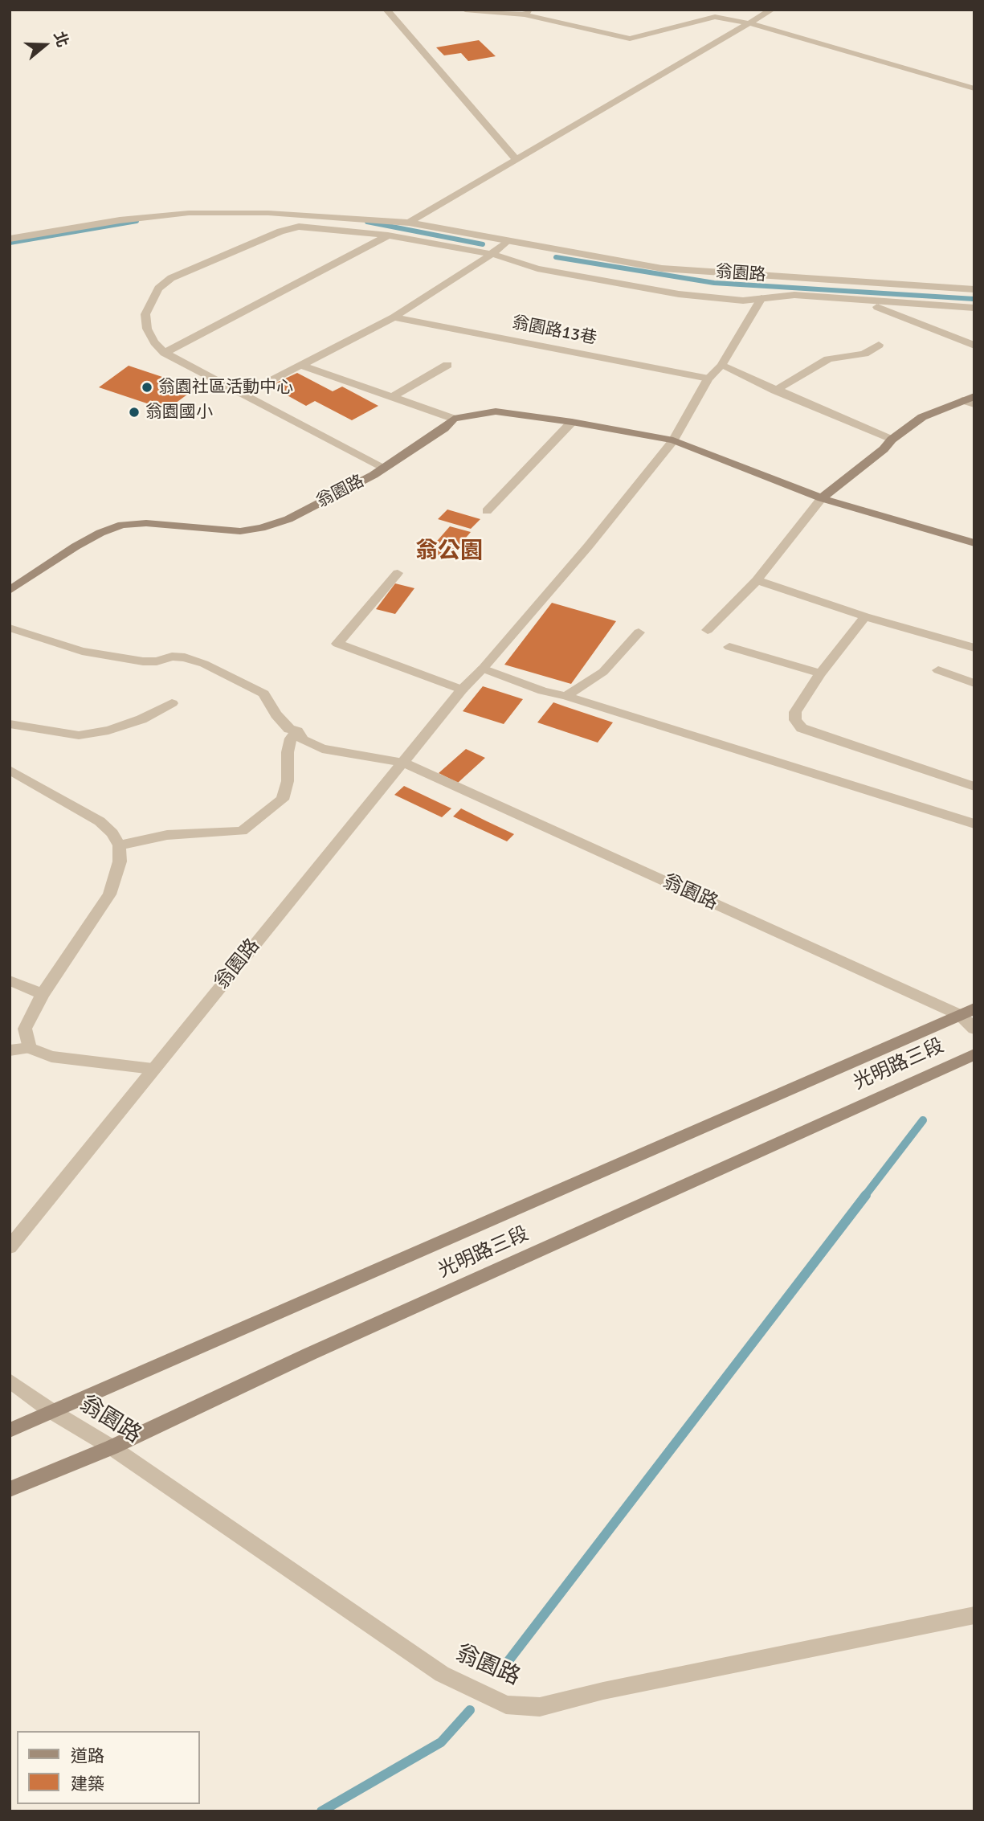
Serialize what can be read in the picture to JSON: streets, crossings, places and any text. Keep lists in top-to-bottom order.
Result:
{
  "streets": {
    "street": ["翁園路", "翁園路13巷", "光明路三段"]
  },
  "crossings": [
    ["翁園路", "翁園路13巷"],
    ["翁園路", "光明路三段"]
  ],
  "districts": ["翁公園"],
  "places": ["翁園社區活動中心", "翁園國小"],
  "legend": ["道路", "建築"],
  "north": "right"
}
